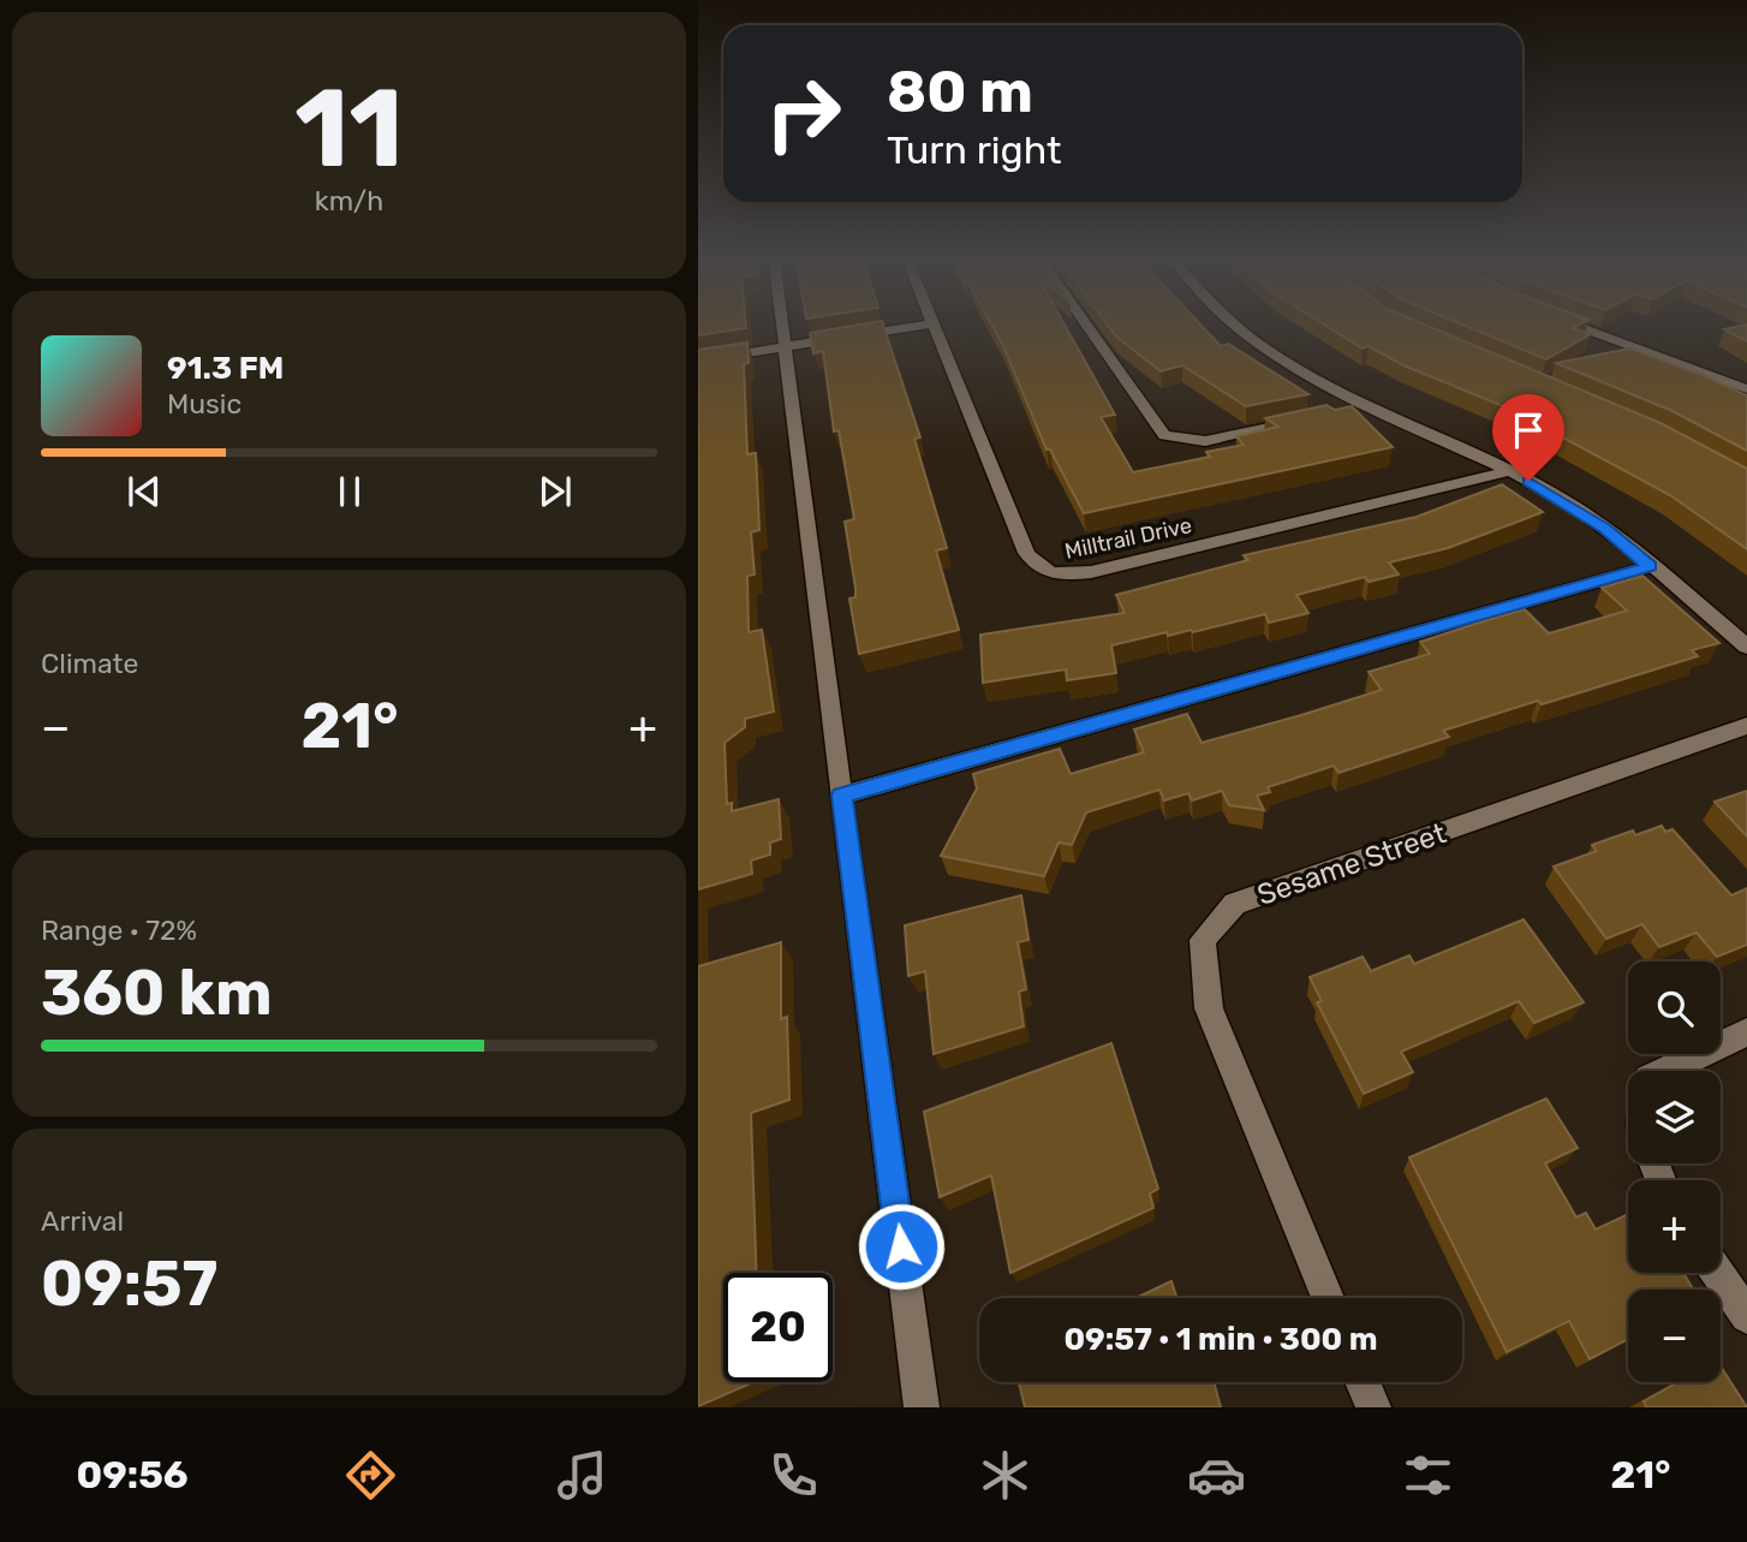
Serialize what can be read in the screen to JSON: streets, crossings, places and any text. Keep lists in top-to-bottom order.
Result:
{
  "streets": {
    "street": ["Milltrail Drive", "Sesame Street"]
  },
  "page": {
    "tile": [
      ["11", "km/h"],
      "Climate",
      ["Range · 72%", "360 km"],
      ["Arrival", "09:57"]
    ],
    "turn": ["80 m", "Turn right"],
    "song": ["91.3 FM", "Music"],
    "heat": ["−", "21°", "+"],
    "map_buttons": ["+", "−"],
    "limit": "20",
    "trip": "09:57 · 1 min · 300 m",
    "tabs": ["09:56", "21°"]
  }
}
